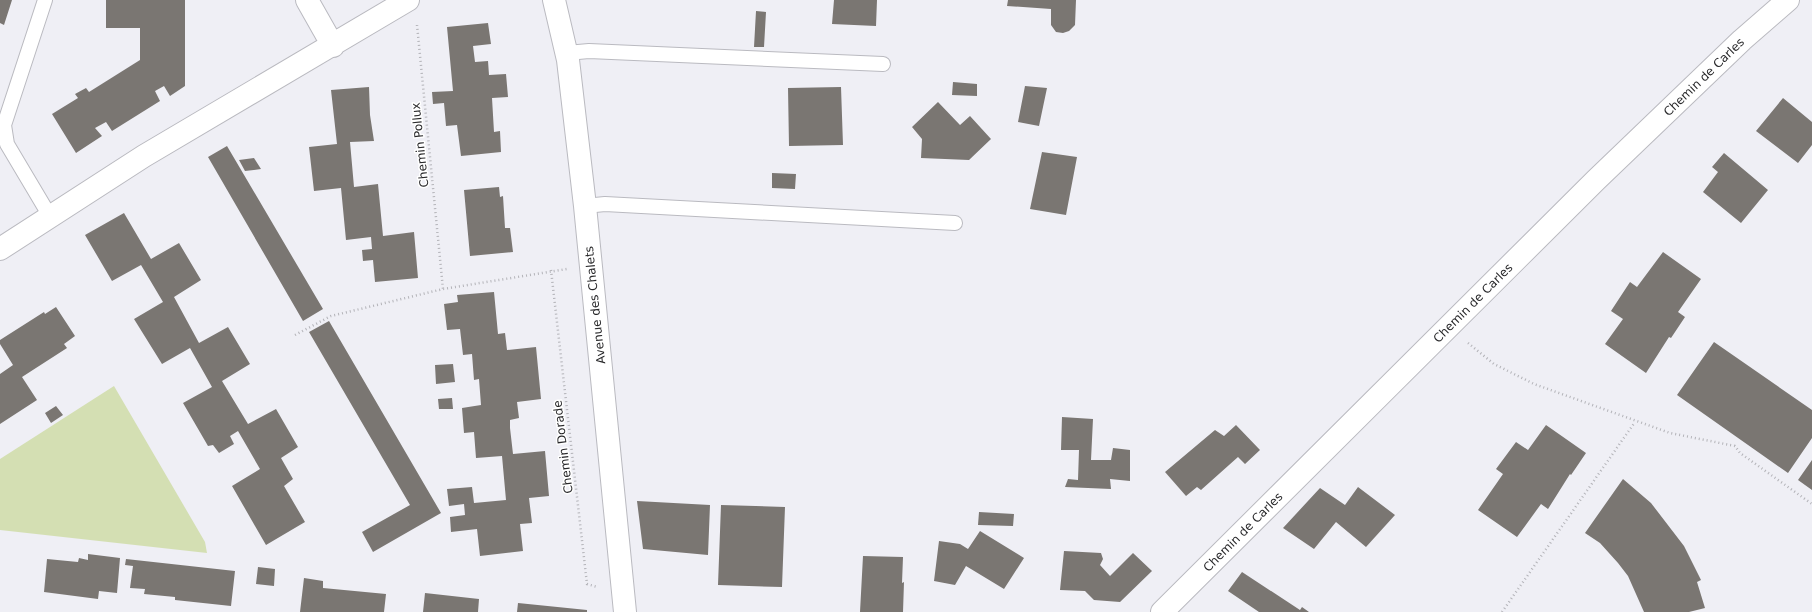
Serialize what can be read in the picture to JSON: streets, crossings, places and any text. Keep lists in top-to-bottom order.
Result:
{
  "streets": {
    "street": ["Chemin de Carles", "Avenue des Chalets"],
    "path": ["Chemin Pollux", "Chemin Dorade"]
  },
  "crossings": [
    ["Avenue des Chalets", "Chemin Dorade"]
  ]
}
